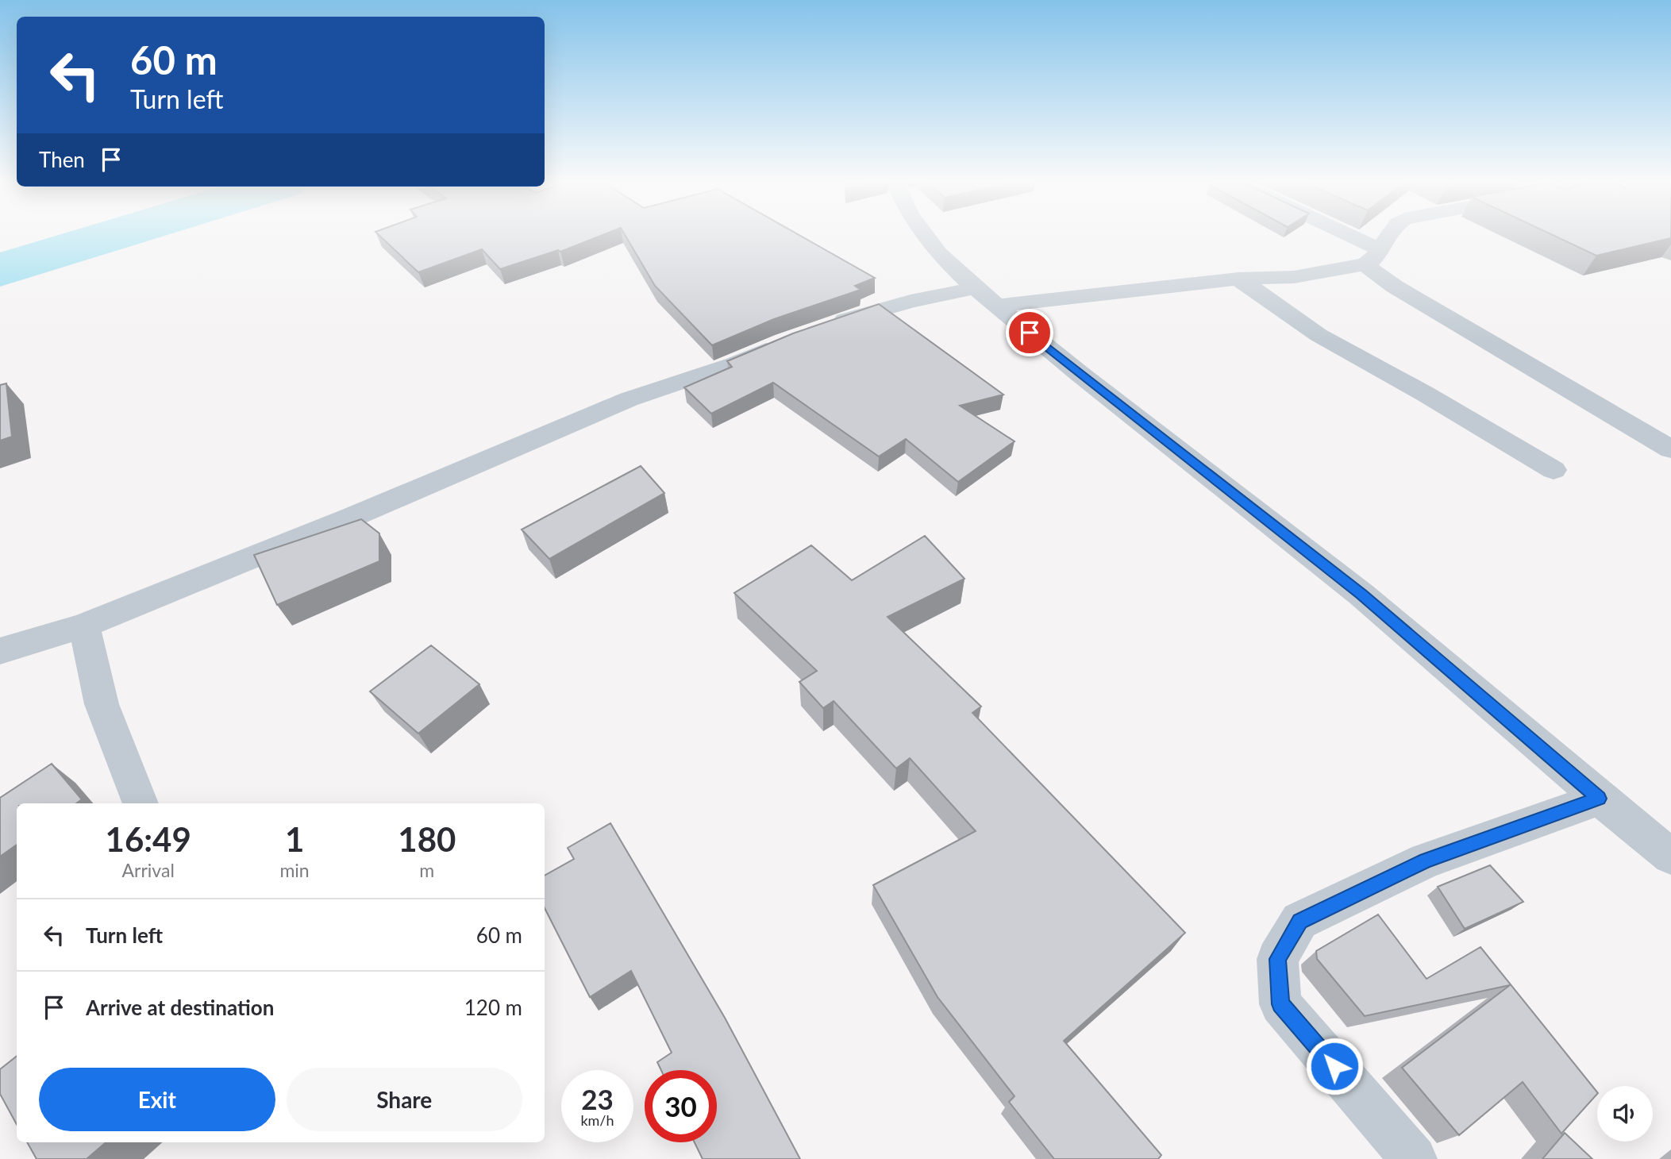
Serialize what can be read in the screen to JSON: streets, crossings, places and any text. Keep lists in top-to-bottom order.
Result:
{
  "page": {
    "turn": ["60 m", "Turn left"],
    "then": "Then",
    "eta": [
      "16:49",
      "Arrival",
      "1",
      "min",
      "180",
      "m"
    ],
    "list": [
      {
        "name": "Turn left",
        "value": "60 m"
      },
      {
        "name": "Arrive at destination",
        "value": "120 m"
      }
    ],
    "buttons": ["Exit", "Share"],
    "speed": "23 km/h",
    "limit": "30"
  }
}
